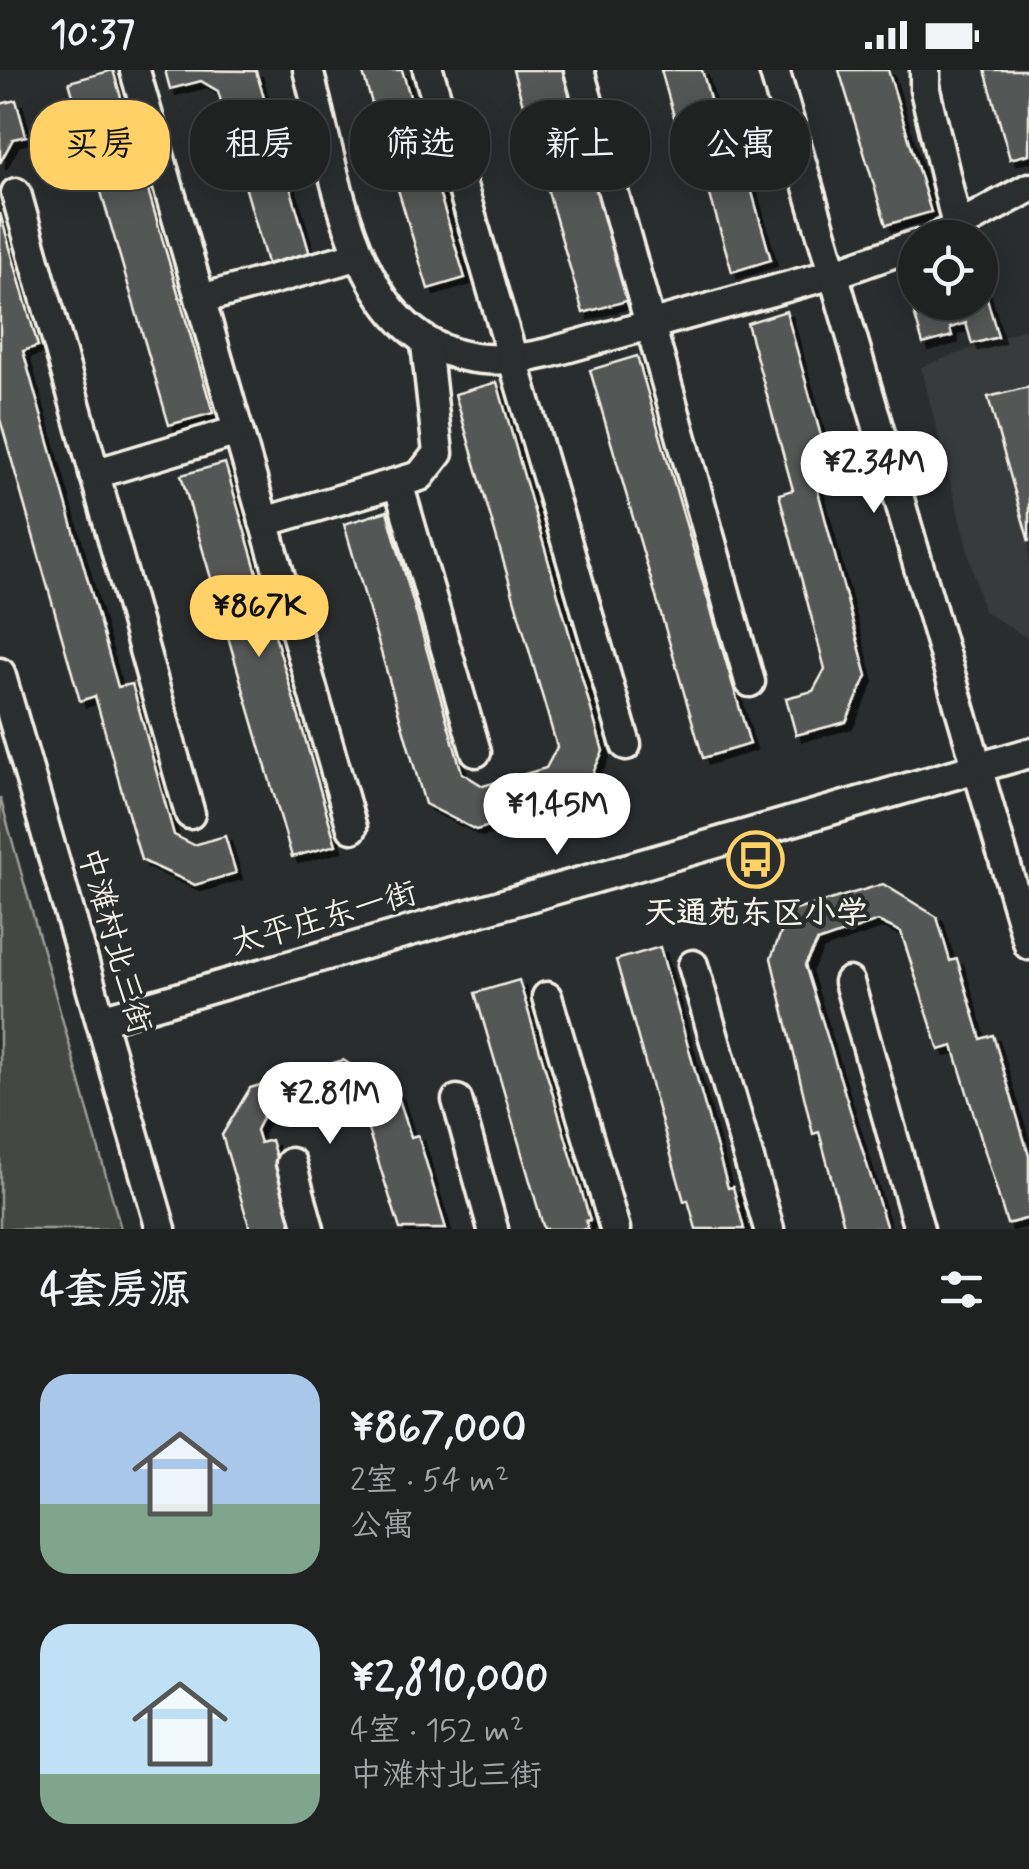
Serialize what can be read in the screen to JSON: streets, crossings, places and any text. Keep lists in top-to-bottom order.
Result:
{
  "streets": {
    "street": ["太平庄东一街", "中滩村北三街"]
  },
  "crossings": [
    ["太平庄东一街", "中滩村北三街"]
  ],
  "places": {
    "bus stop": ["天通苑东区小学"]
  },
  "page": {
    "status": "10:37",
    "chip": [
      "买房",
      "租房",
      "筛选",
      "新上",
      "公寓"
    ],
    "price": [
      "¥2.34M",
      "¥867K",
      "¥1.45M",
      "¥2.81M"
    ],
    "heading": "4套房源",
    "list": [
      {
        "name": "¥867,000",
        "note": "2室 · 54 m² · 公寓"
      },
      {
        "name": "¥2,810,000",
        "note": "4室 · 152 m² · 中滩村北三街"
      }
    ]
  }
}
